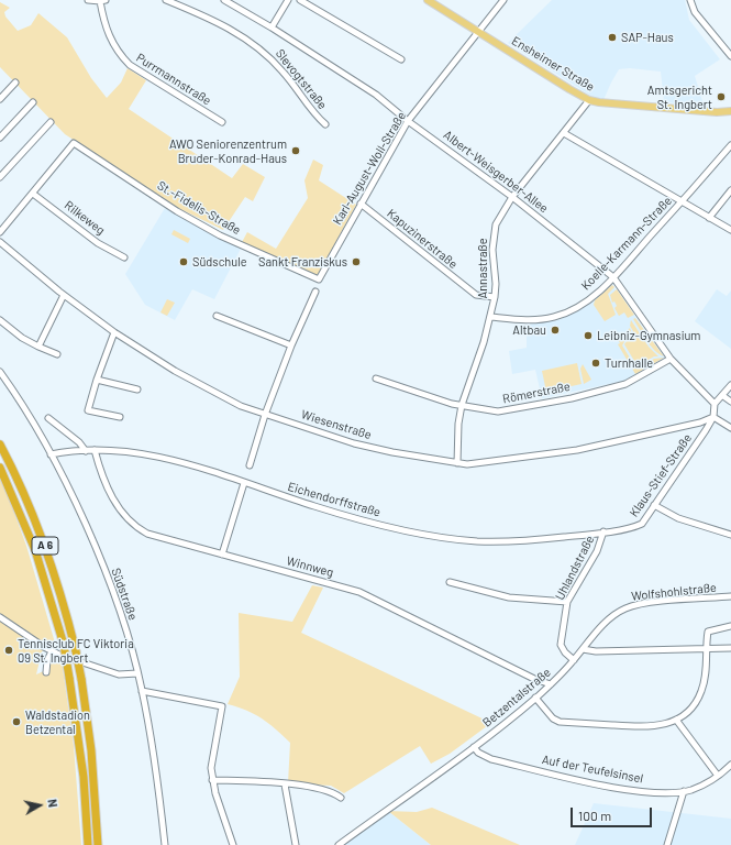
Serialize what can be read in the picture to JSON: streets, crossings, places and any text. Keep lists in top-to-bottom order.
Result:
{
  "streets": {
    "highway": ["A 6"],
    "main road": ["Ensheimer Straße"],
    "street": [
      "Purrmannstraße",
      "Slevogtstraße",
      "Karl-August-Woll-Straße",
      "Albert-Weisgerber-Allee",
      "St.-Fidelis-Straße",
      "Rilkeweg",
      "Kapuzinerstraße",
      "Koelle-Karmann-Straße",
      "Annastraße",
      "Römerstraße",
      "Wiesenstraße",
      "Klaus-Stief-Straße",
      "Eichendorffstraße",
      "Winnweg",
      "Uhlandstraße",
      "Wolfshohlstraße",
      "Südstraße",
      "Betzentalstraße",
      "Auf der Teufelsinsel"
    ]
  },
  "crossings": [
    ["Ensheimer Straße", "Karl-August-Woll-Straße"],
    ["Ensheimer Straße", "Annastraße"],
    ["Karl-August-Woll-Straße", "Albert-Weisgerber-Allee"],
    ["Karl-August-Woll-Straße", "St.-Fidelis-Straße"],
    ["Karl-August-Woll-Straße", "Kapuzinerstraße"],
    ["Albert-Weisgerber-Allee", "Koelle-Karmann-Straße"],
    ["Albert-Weisgerber-Allee", "Annastraße"],
    ["Albert-Weisgerber-Allee", "Römerstraße"],
    ["St.-Fidelis-Straße", "Rilkeweg"],
    ["Kapuzinerstraße", "Annastraße"],
    ["Koelle-Karmann-Straße", "Annastraße"],
    ["Annastraße", "Römerstraße"],
    ["Annastraße", "Wiesenstraße"],
    ["Wiesenstraße", "Klaus-Stief-Straße"],
    ["Klaus-Stief-Straße", "Eichendorffstraße"],
    ["Eichendorffstraße", "Winnweg"],
    ["Eichendorffstraße", "Uhlandstraße"],
    ["Eichendorffstraße", "Südstraße"],
    ["Winnweg", "Betzentalstraße"],
    ["Uhlandstraße", "Betzentalstraße"],
    ["Wolfshohlstraße", "Betzentalstraße"],
    ["Betzentalstraße", "Auf der Teufelsinsel"]
  ],
  "places": [
    "SAP-Haus",
    "Amtsgericht St. Ingbert",
    "AWO Seniorenzentrum Bruder-Konrad-Haus",
    "Südschule",
    "Sankt Franziskus",
    "Altbau",
    "Leibniz-Gymnasium",
    "Turnhalle",
    "Tennisclub FC Viktoria 09 St. Ingbert",
    "Waldstadion Betzental"
  ],
  "scale_bar": "100 m",
  "north": "right"
}
